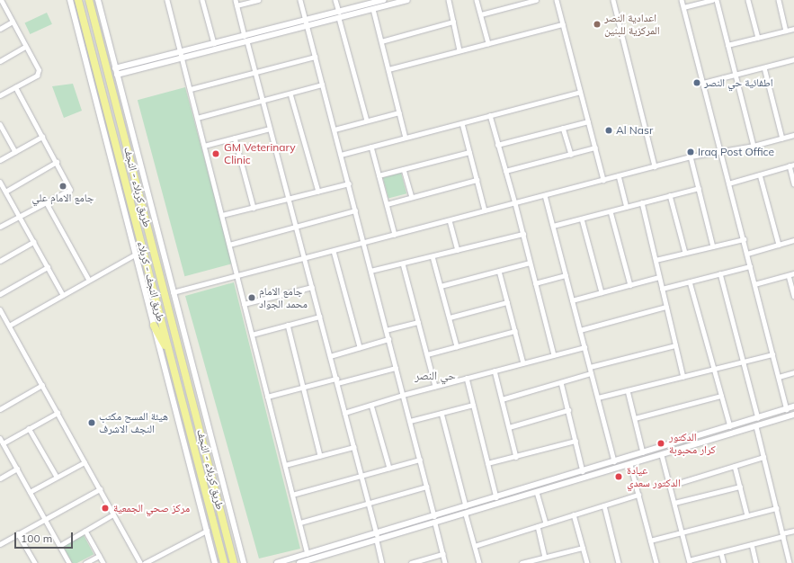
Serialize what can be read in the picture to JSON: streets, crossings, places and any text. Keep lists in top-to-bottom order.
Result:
{
  "streets": {
    "highway": ["طريق کربلاء - النجف", "طريق النجف - کربلاء"]
  },
  "districts": ["حي النصر"],
  "places": [
    "اعدادية النصر المركزية للبنين",
    "اطفائية حي النصر",
    "Al Nasr",
    "Iraq Post Office",
    "GM Veterinary Clinic",
    "جامع الامام علي",
    "جامع الامام محمد الجواد",
    "هيئة المسح مكتب النجف الاشرف",
    "الدكتور كرار محبوبة",
    "عيادة الدكتور سعدي",
    "مركز صحي الجمعية"
  ],
  "scale_bar": "100 m"
}
